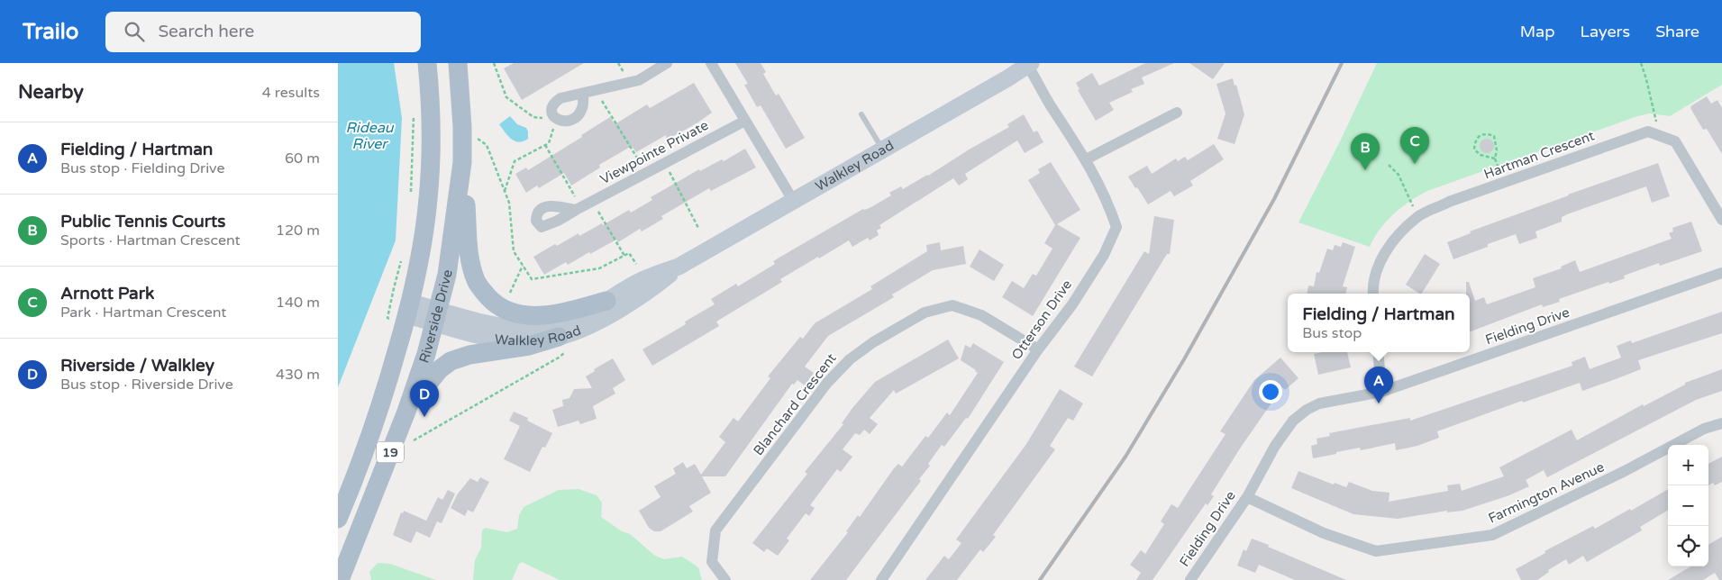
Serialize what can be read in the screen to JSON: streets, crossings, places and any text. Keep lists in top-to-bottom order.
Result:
{
  "streets": {
    "main road": ["Walkley Road", "Riverside Drive", "19"],
    "street": [
      "Viewpointe Private",
      "Hartman Crescent",
      "Otterson Drive",
      "Fielding Drive",
      "Blanchard Crescent",
      "Farmington Avenue"
    ]
  },
  "crossings": [
    ["Walkley Road", "Riverside Drive"],
    ["Walkley Road", "Otterson Drive"],
    ["Otterson Drive", "Blanchard Crescent"],
    ["Fielding Drive", "Farmington Avenue"]
  ],
  "water": ["Rideau River"],
  "page": {
    "header": "Trailo",
    "search": "Search here",
    "nav": ["Map", "Layers", "Share"],
    "heading": ["Nearby", "4 results"],
    "list": [
      {
        "mark": "A",
        "name": "Fielding / Hartman",
        "note": "Bus stop · Fielding Drive",
        "value": "60 m"
      },
      {
        "mark": "B",
        "name": "Public Tennis Courts",
        "note": "Sports · Hartman Crescent",
        "value": "120 m"
      },
      {
        "mark": "C",
        "name": "Arnott Park",
        "note": "Park · Hartman Crescent",
        "value": "140 m"
      },
      {
        "mark": "D",
        "name": "Riverside / Walkley",
        "note": "Bus stop · Riverside Drive",
        "value": "430 m"
      }
    ],
    "pins": [
      "C",
      "B",
      "A",
      "D"
    ],
    "popup": ["Fielding / Hartman", "Bus stop"],
    "map_buttons": ["+", "−"]
  }
}
